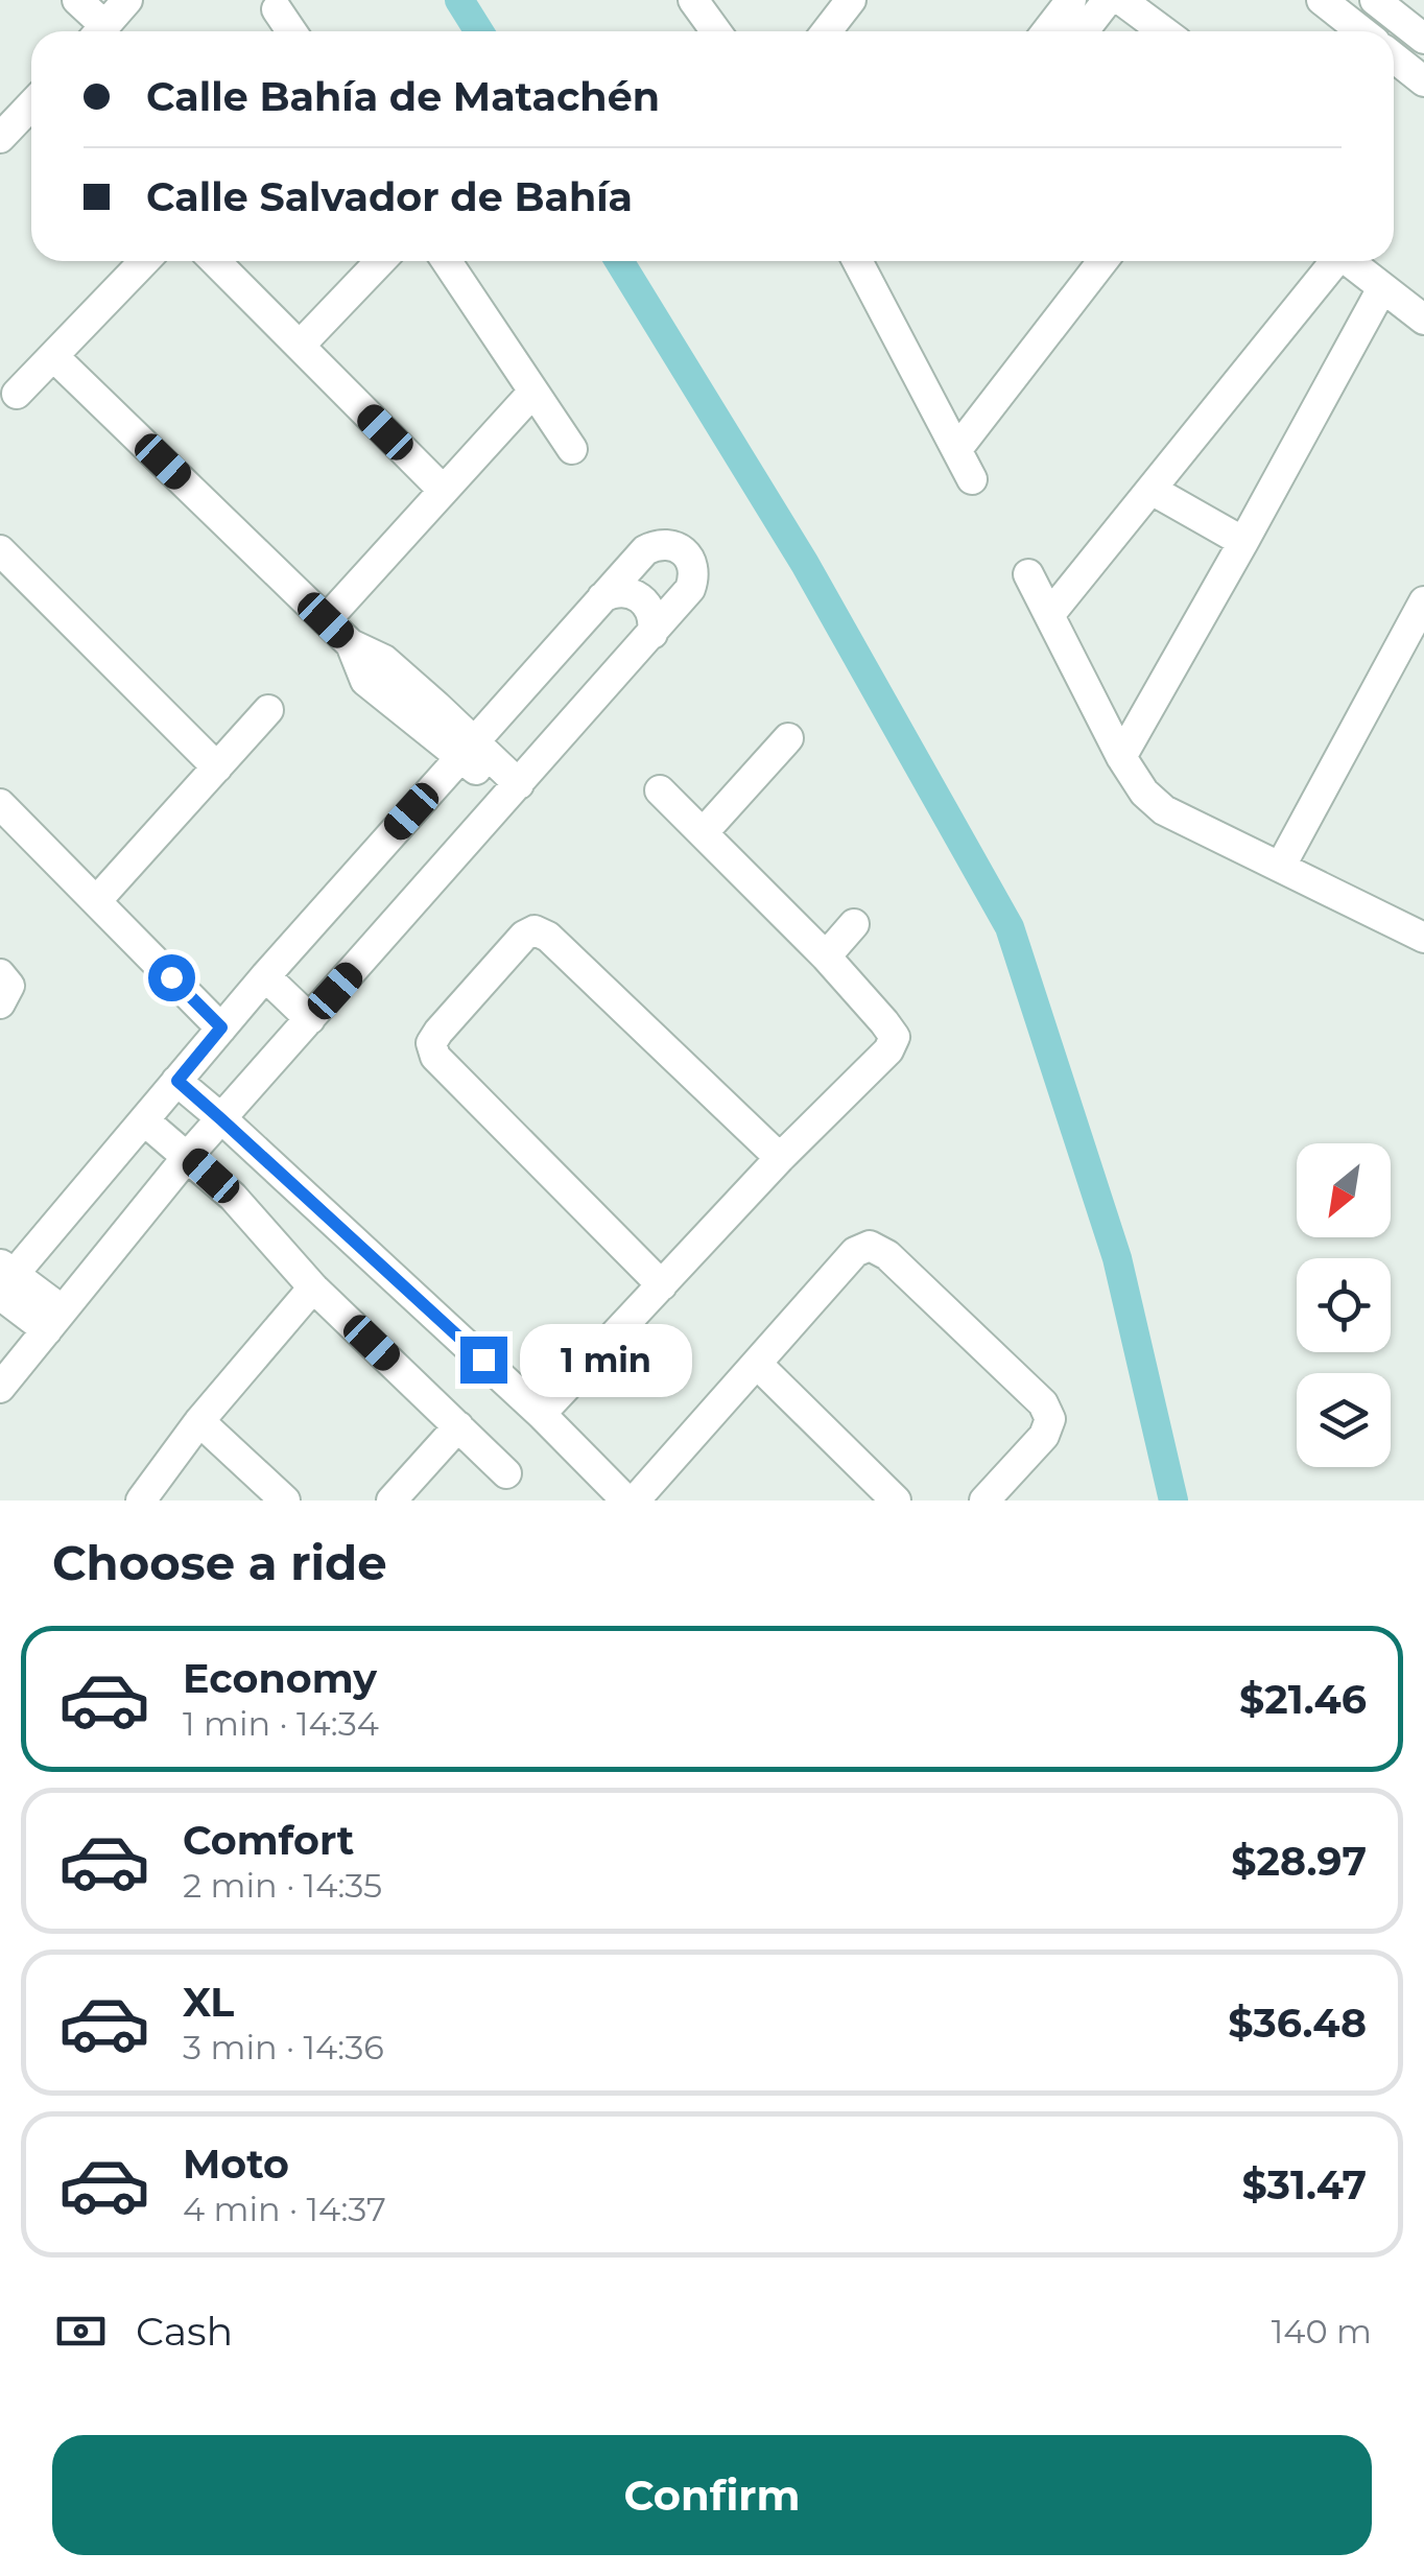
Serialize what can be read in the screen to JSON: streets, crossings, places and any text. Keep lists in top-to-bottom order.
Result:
{
  "north": "bottom left",
  "page": {
    "banner": ["Calle Bahía de Matachén", "Calle Salvador de Bahía"],
    "bubble": "1 min",
    "heading": "Choose a ride",
    "list": [
      {
        "name": "Economy",
        "note": "1 min · 14:34",
        "value": "$21.46"
      },
      {
        "name": "Comfort",
        "note": "2 min · 14:35",
        "value": "$28.97"
      },
      {
        "name": "XL",
        "note": "3 min · 14:36",
        "value": "$36.48"
      },
      {
        "name": "Moto",
        "note": "4 min · 14:37",
        "value": "$31.47"
      }
    ],
    "pay": ["Cash", "140 m"],
    "buttons": "Confirm"
  }
}
